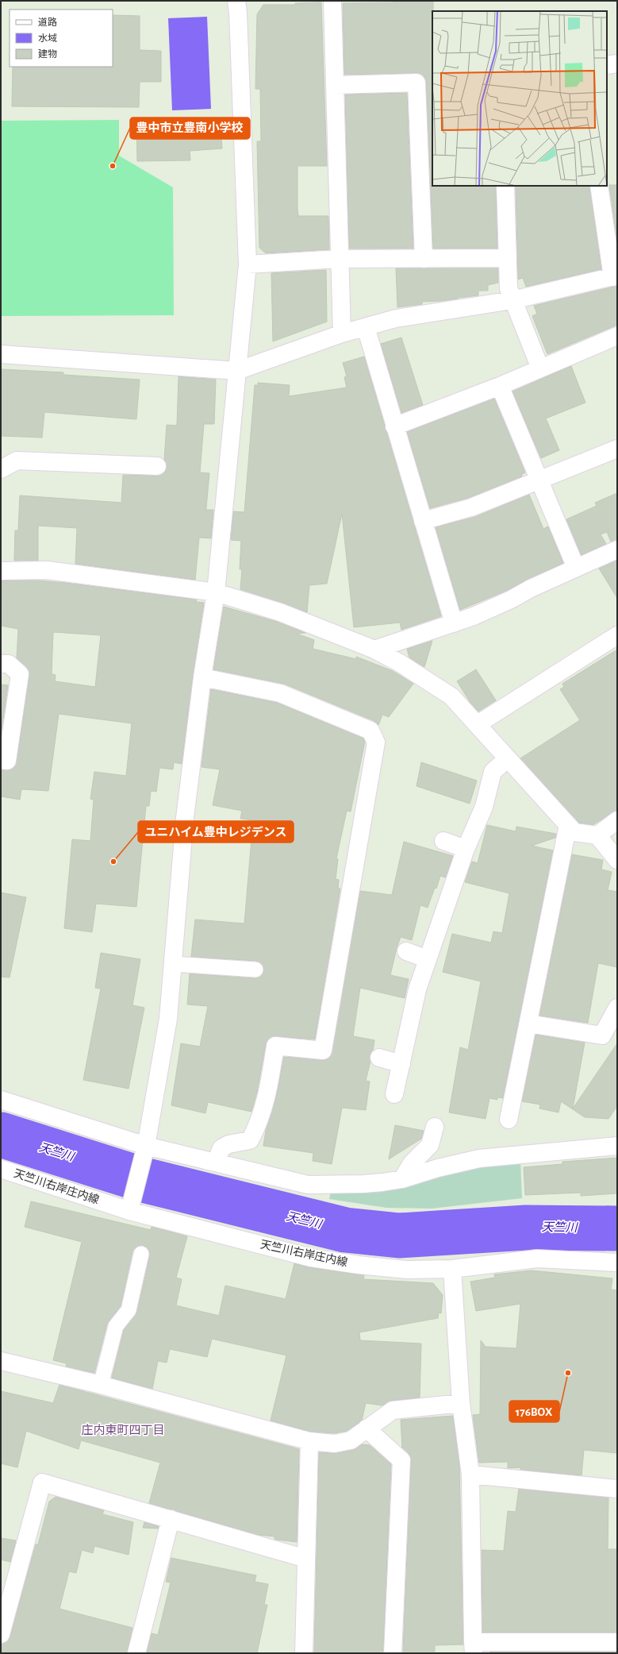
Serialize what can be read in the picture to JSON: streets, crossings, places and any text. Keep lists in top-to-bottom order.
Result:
{
  "streets": {
    "street": ["天竺川右岸庄内線"]
  },
  "districts": ["庄内東町四丁目"],
  "water": ["天竺川"],
  "places": ["豊中市立豊南小学校", "ユニハイム豊中レジデンス", "176BOX"],
  "legend": ["道路", "水域", "建物"]
}
